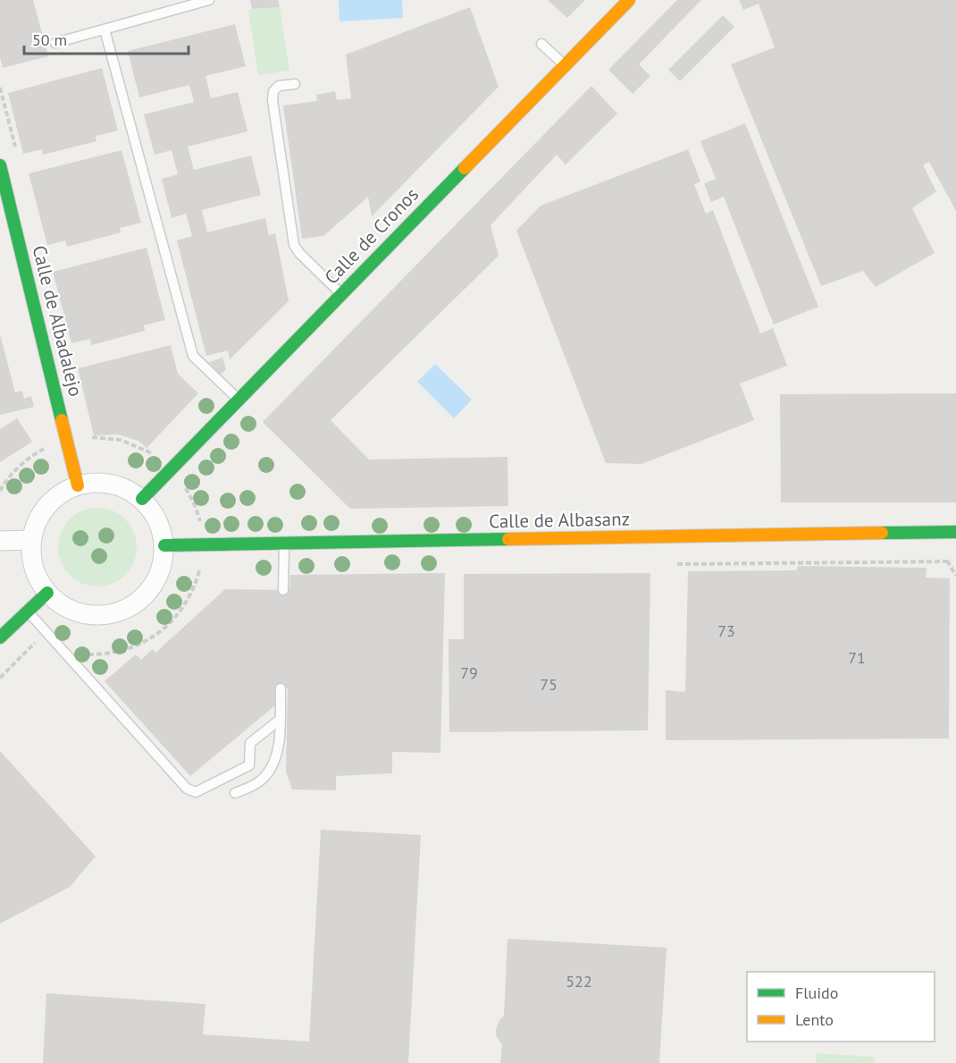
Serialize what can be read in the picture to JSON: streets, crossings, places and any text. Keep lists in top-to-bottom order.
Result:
{
  "streets": {
    "street": ["Calle de Cronos", "Calle de Albadalejo", "Calle de Albasanz"]
  },
  "crossings": [
    ["Calle de Cronos", "Calle de Albadalejo"],
    ["Calle de Cronos", "Calle de Albasanz"],
    ["Calle de Albadalejo", "Calle de Albasanz"]
  ],
  "house_numbers": [
    "73",
    "71",
    "79",
    "75",
    "522"
  ],
  "legend": ["Fluido", "Lento"],
  "scale_bar": "50 m"
}
